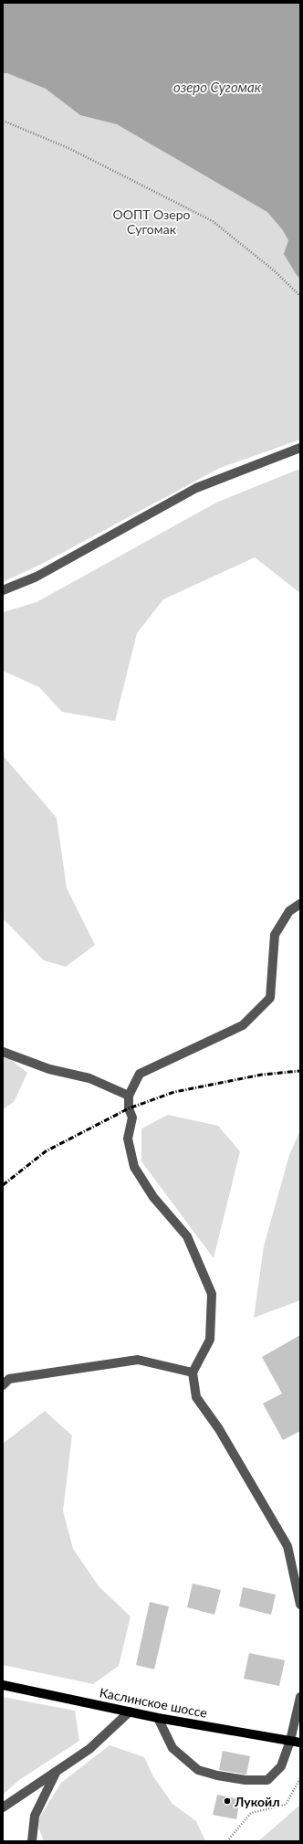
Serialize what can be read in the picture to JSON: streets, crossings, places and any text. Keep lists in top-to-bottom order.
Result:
{
  "streets": {
    "main road": ["Каслинское шоссе"]
  },
  "water": ["озеро Сугомак"],
  "parks": ["ООПТ Озеро Сугомак"],
  "places": ["Лукойл"]
}
